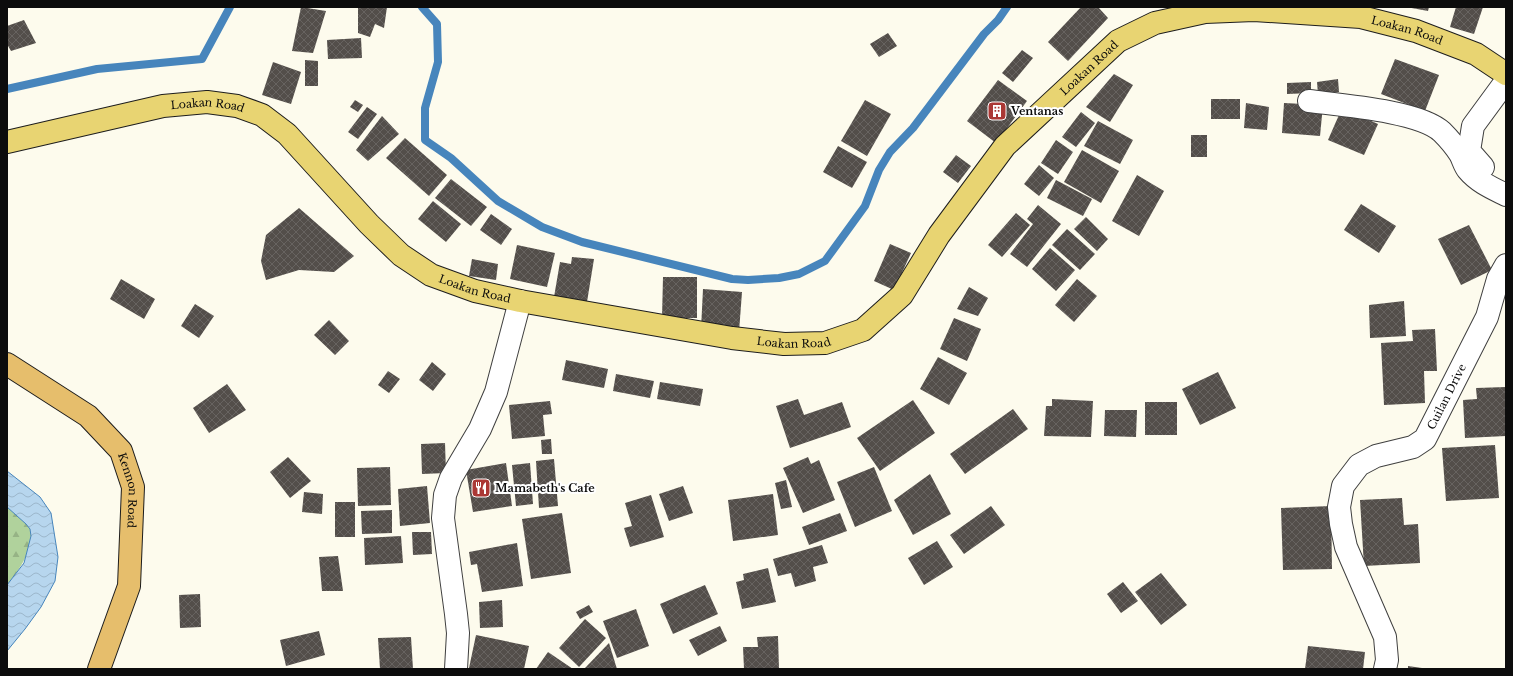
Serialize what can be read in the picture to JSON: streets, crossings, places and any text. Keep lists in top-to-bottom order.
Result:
{
  "streets": {
    "highway": ["Kennon Road"],
    "main road": ["Loakan Road"],
    "street": ["Cuilan Drive"]
  },
  "places": {
    "building": ["Ventanas"],
    "restaurant": ["Mamabeth's Cafe"]
  }
}
